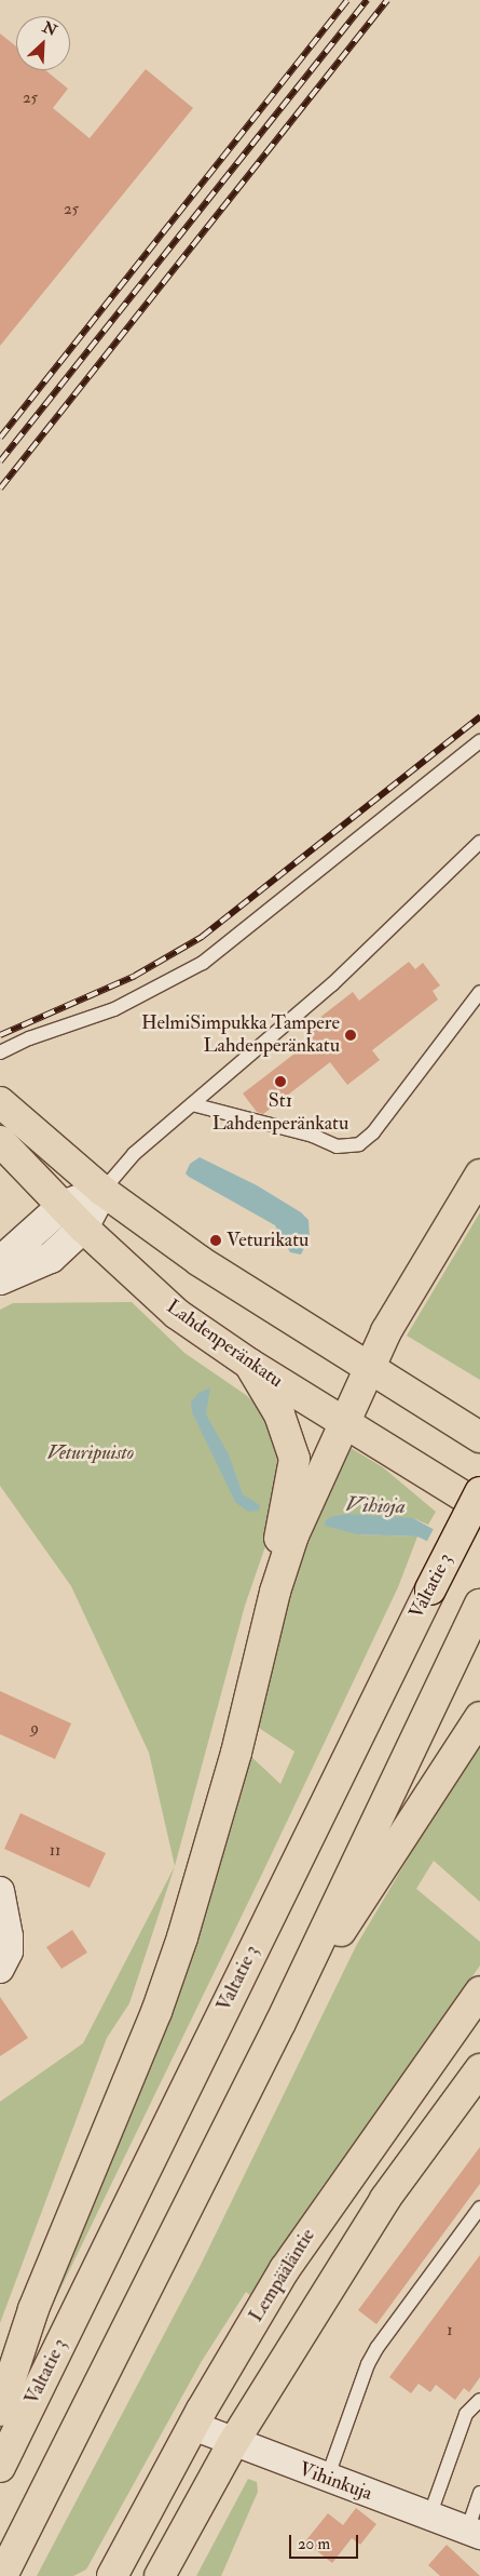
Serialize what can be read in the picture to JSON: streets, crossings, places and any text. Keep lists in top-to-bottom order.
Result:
{
  "streets": {
    "main road": ["Lahdenperänkatu", "Valtatie 3", "Lempääläntie"],
    "street": ["Vihinkuja"]
  },
  "crossings": [
    ["Lempääläntie", "Vihinkuja"]
  ],
  "water": ["Vihioja"],
  "parks": ["Veturipuisto"],
  "places": ["HelmiSimpukka Tampere Lahdenperänkatu", "St1 Lahdenperänkatu", "Veturikatu"],
  "house_numbers": [
    "25",
    "25",
    "9",
    "11",
    "1"
  ],
  "scale_bar": "20 m",
  "north": "top right"
}
